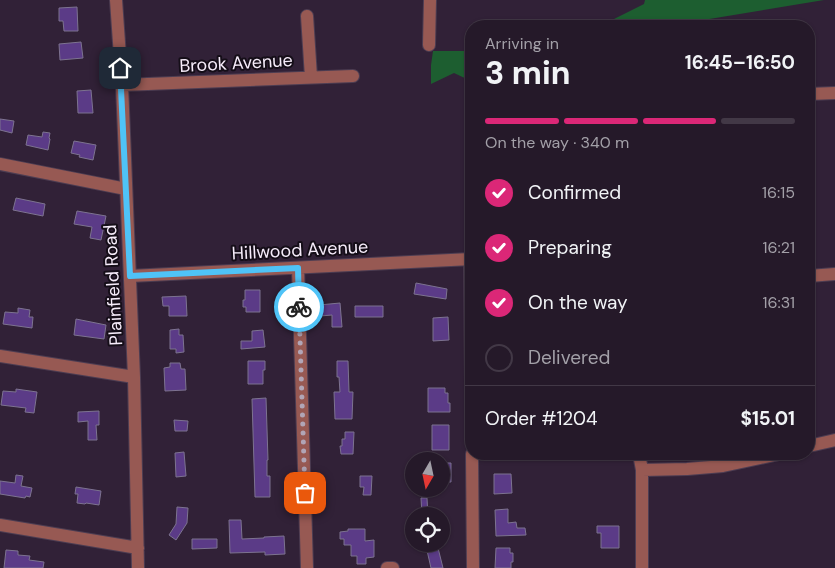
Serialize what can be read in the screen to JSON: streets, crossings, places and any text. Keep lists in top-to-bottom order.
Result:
{
  "streets": {
    "street": ["Brook Avenue", "Hillwood Avenue", "Plainfield Road"]
  },
  "crossings": [
    ["Brook Avenue", "Plainfield Road"],
    ["Hillwood Avenue", "Plainfield Road"]
  ],
  "north": "bottom",
  "page": {
    "heading": ["3 min", "Arriving in", "16:45–16:50"],
    "panel": ["Order #1204", "$15.01"],
    "bar": "On the way · 340 m",
    "list": [
      ["Confirmed", "16:15"],
      ["Preparing", "16:21"],
      ["On the way", "16:31"],
      "Delivered"
    ]
  }
}
